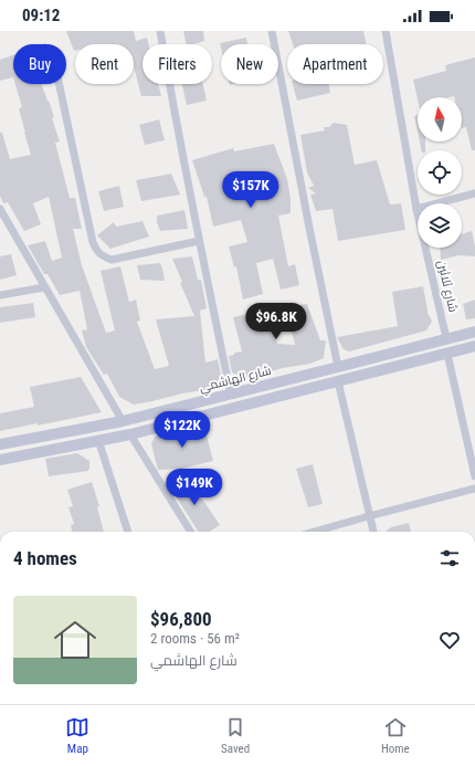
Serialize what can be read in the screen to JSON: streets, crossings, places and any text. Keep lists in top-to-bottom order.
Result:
{
  "streets": {
    "main road": ["شارع الهاشمي"],
    "street": ["شارع ثلاثين"]
  },
  "crossings": [
    ["شارع ثلاثين", "شارع الهاشمي"]
  ],
  "north": "top",
  "page": {
    "status": "09:12",
    "chip": [
      "Buy",
      "Rent",
      "Filters",
      "New",
      "Apartment"
    ],
    "price": [
      "$157K",
      "$96.8K",
      "$122K",
      "$149K"
    ],
    "heading": "4 homes",
    "list": [
      {
        "name": "$96,800",
        "note": "2 rooms · 56 m² · شارع الهاشمي"
      }
    ],
    "tabs": ["Map", "Saved", "Home"]
  }
}
